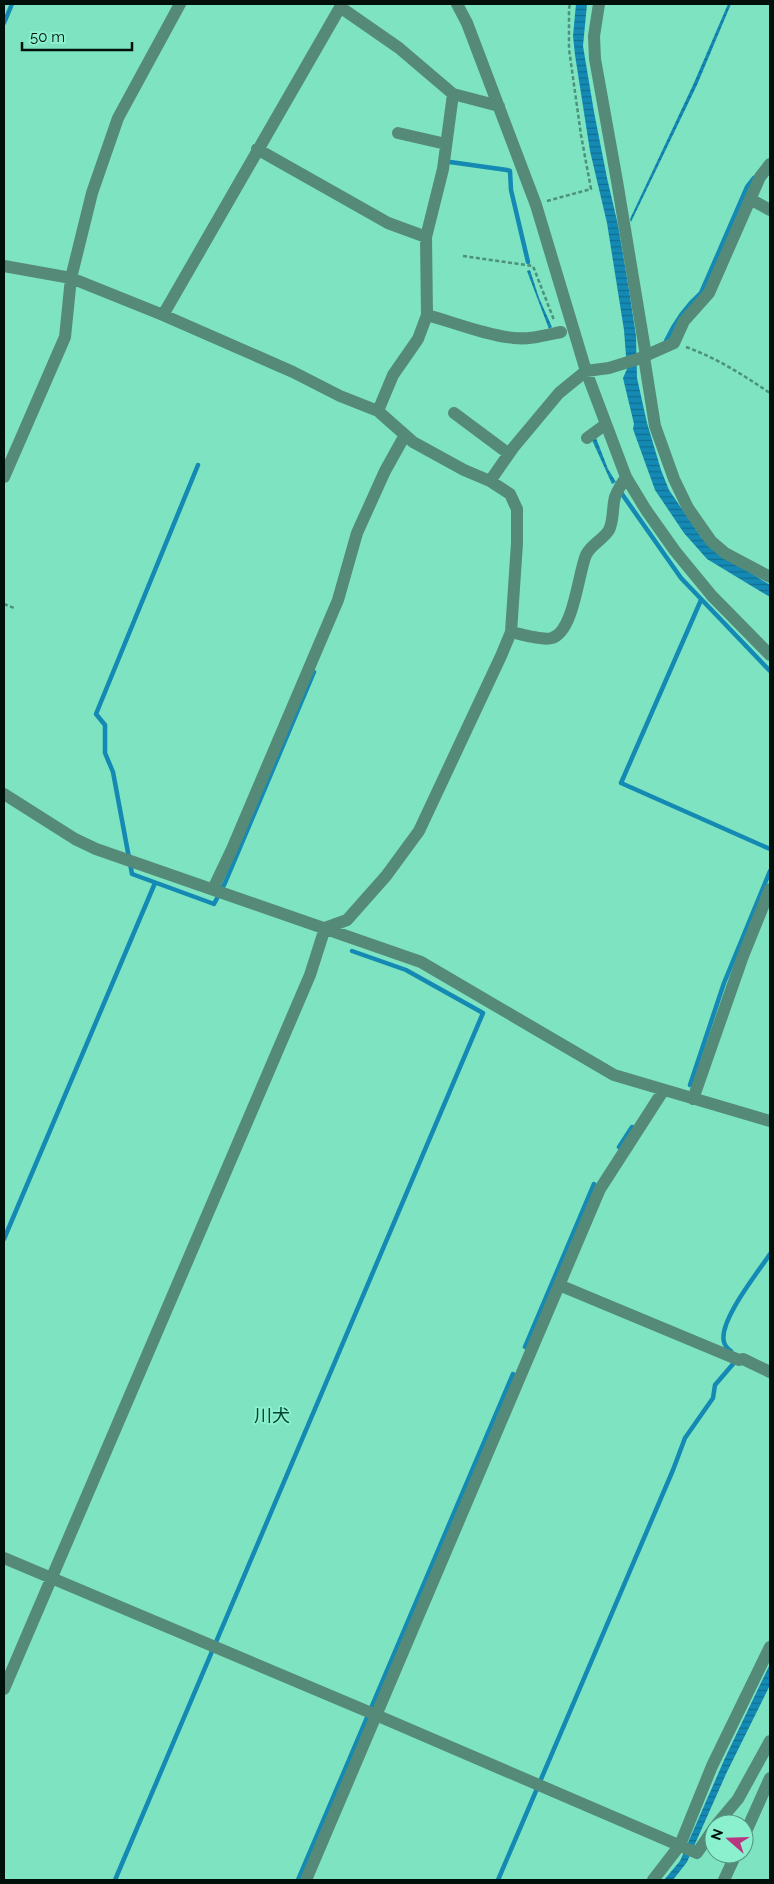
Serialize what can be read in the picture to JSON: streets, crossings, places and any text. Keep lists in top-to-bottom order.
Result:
{
  "districts": ["川犬"],
  "scale_bar": "50 m",
  "north": "left"
}
